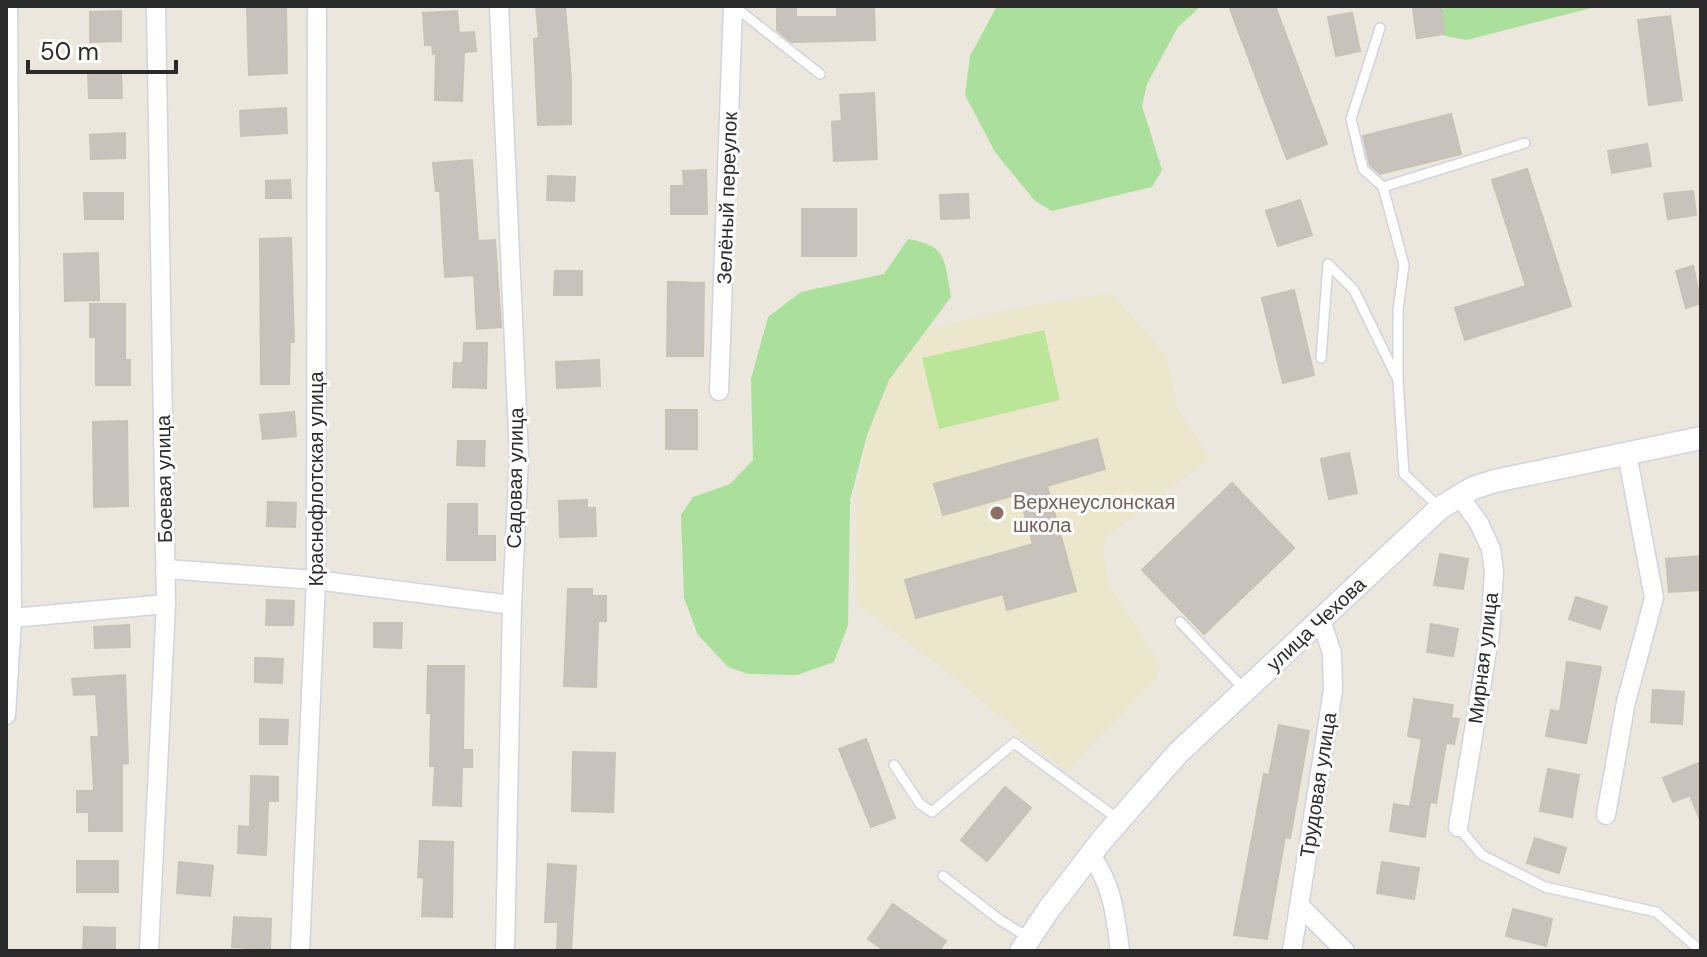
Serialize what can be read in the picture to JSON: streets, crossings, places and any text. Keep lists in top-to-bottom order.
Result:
{
  "streets": {
    "street": [
      "Зелёный переулок",
      "Садовая улица",
      "Боевая улица",
      "Краснофлотская улица",
      "улица Чехова",
      "Мирная улица",
      "Трудовая улица"
    ]
  },
  "crossings": [
    ["улица Чехова", "Мирная улица"],
    ["улица Чехова", "Трудовая улица"]
  ],
  "places": ["Верхнеуслонская школа"],
  "scale_bar": "50 m"
}
